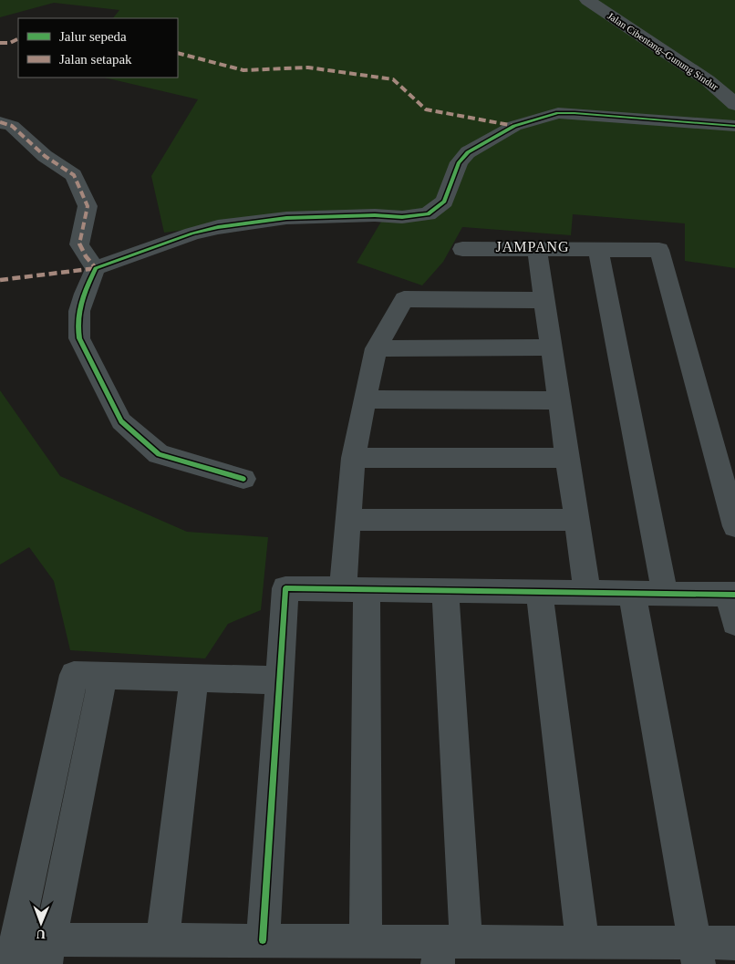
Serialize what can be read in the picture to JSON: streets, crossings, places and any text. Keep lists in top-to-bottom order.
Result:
{
  "streets": {
    "street": ["Jalan Cibentang–Gunung Sindur"]
  },
  "districts": ["JAMPANG"],
  "legend": ["Jalur sepeda", "Jalan setapak"],
  "north": "bottom"
}
